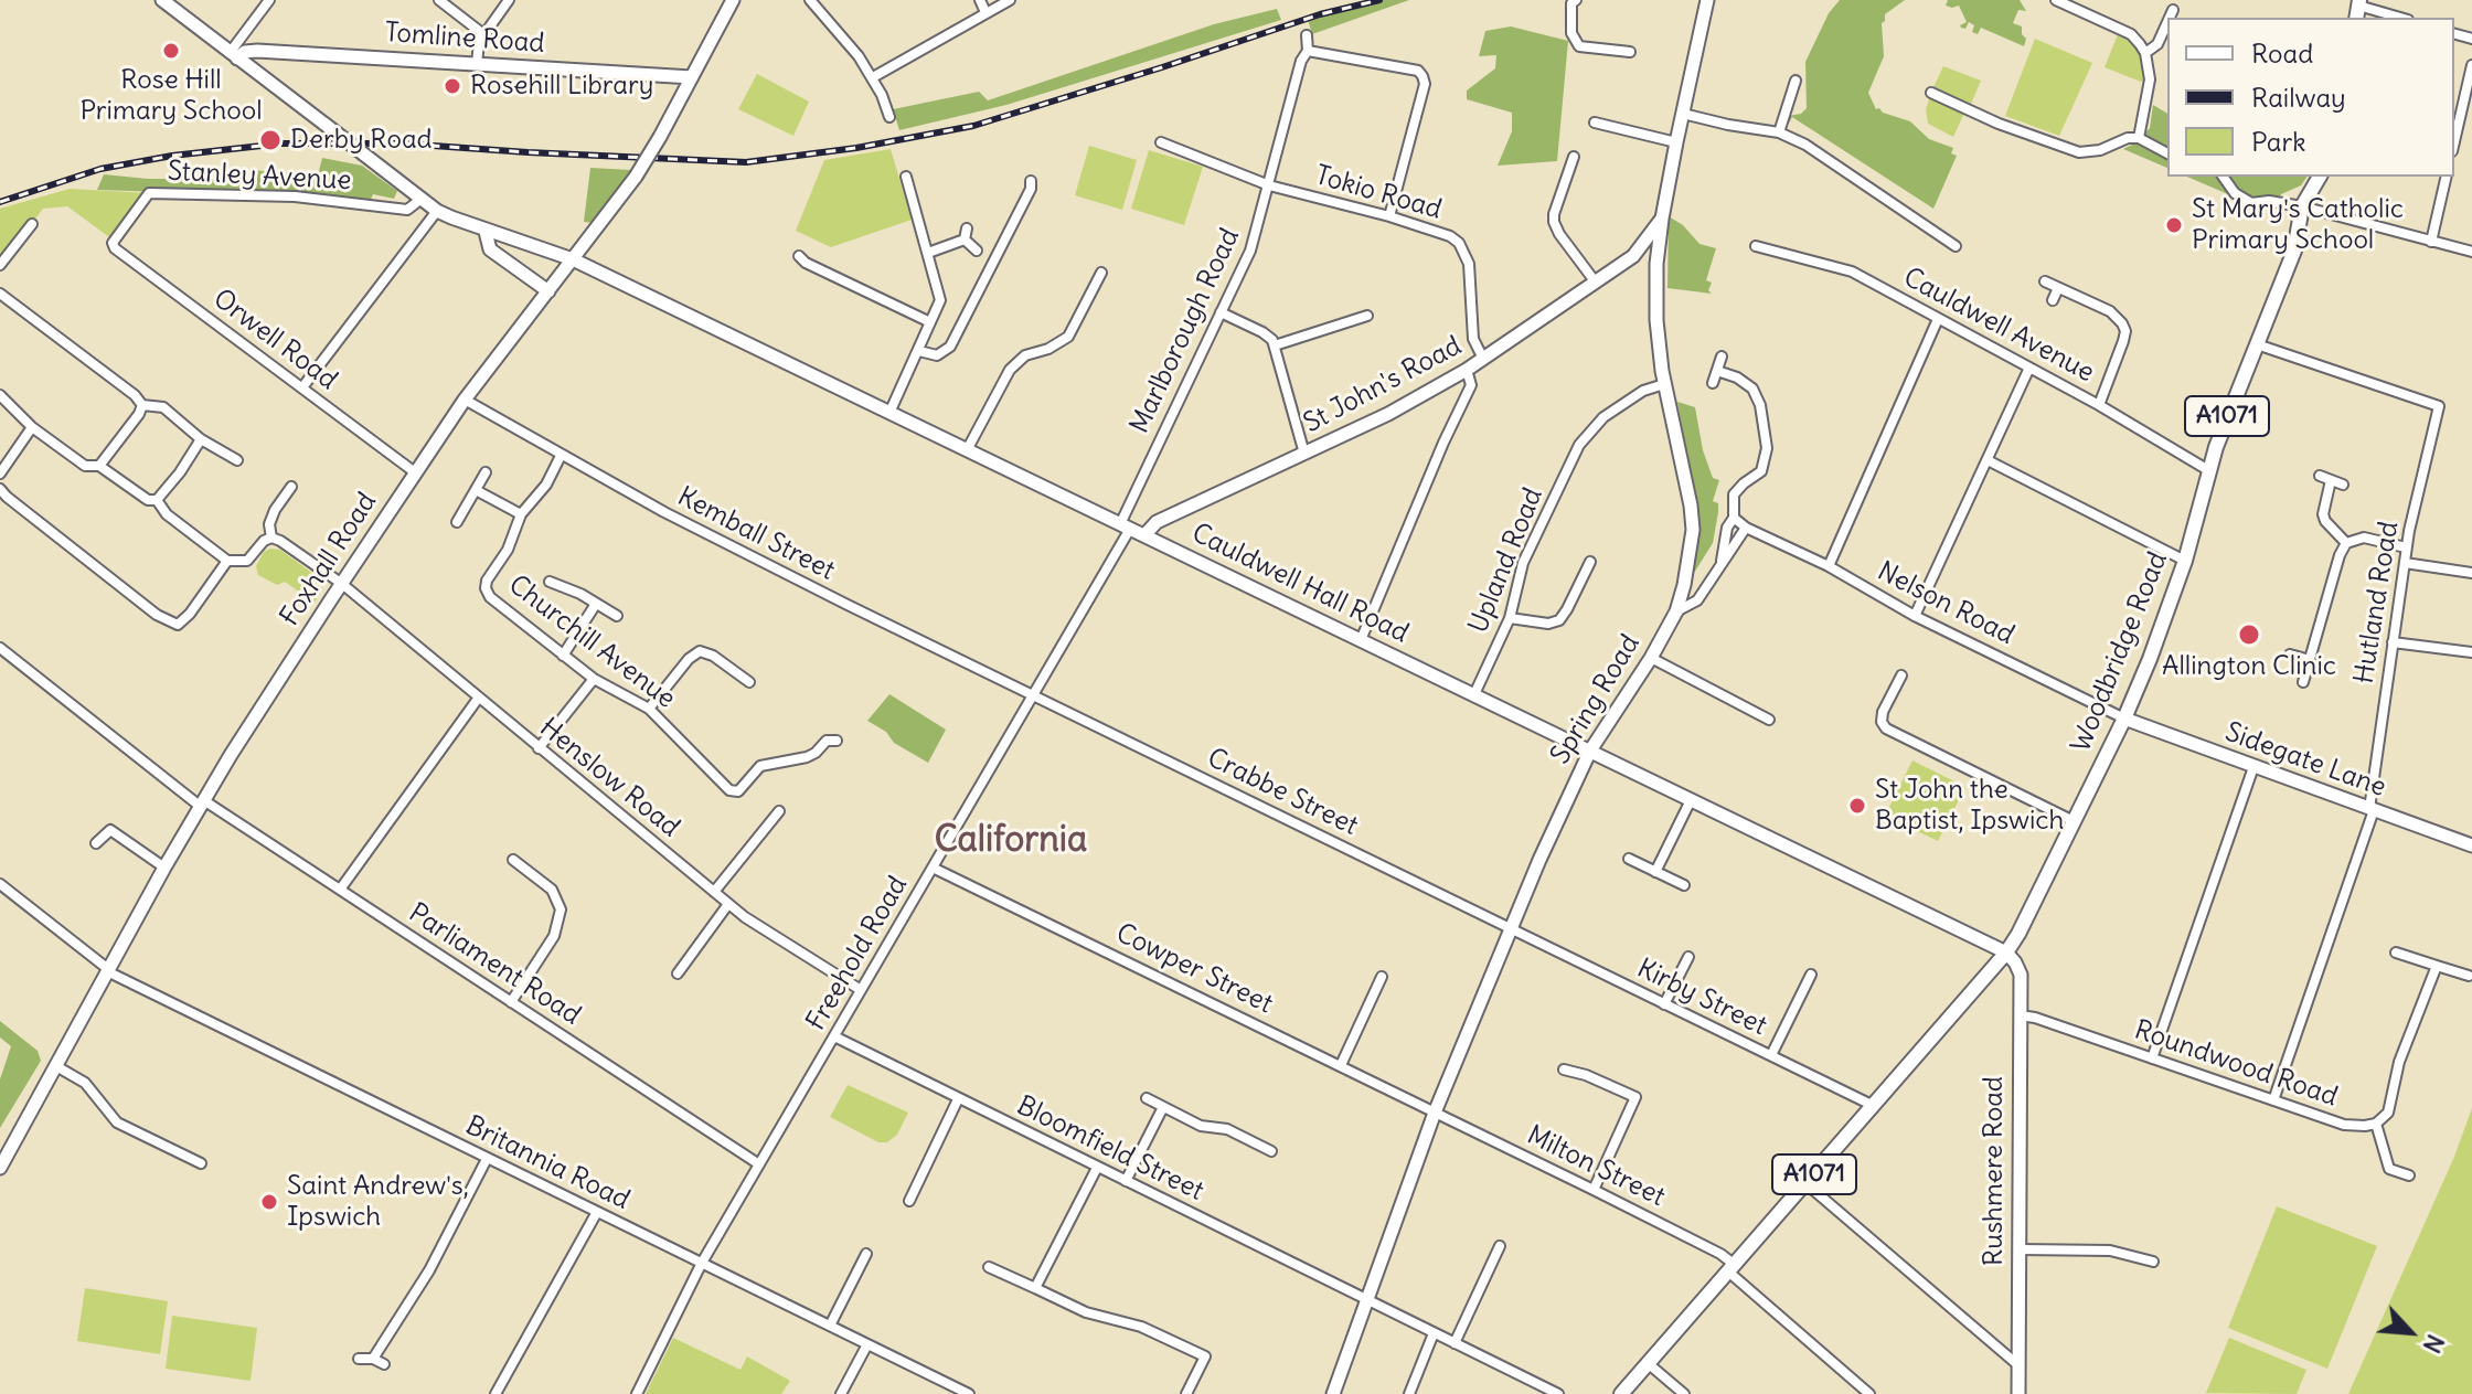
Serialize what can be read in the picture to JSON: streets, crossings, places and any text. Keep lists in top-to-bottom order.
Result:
{
  "streets": {
    "main road": ["A1071", "Woodbridge Road"],
    "street": [
      "Tomline Road",
      "Stanley Avenue",
      "Tokio Road",
      "Cauldwell Avenue",
      "Marlborough Road",
      "Orwell Road",
      "St John's Road",
      "Kemball Street",
      "Foxhall Road",
      "Upland Road",
      "Cauldwell Hall Road",
      "Hutland Road",
      "Nelson Road",
      "Churchill Avenue",
      "Spring Road",
      "Sidegate Lane",
      "Henslow Road",
      "Crabbe Street",
      "Freehold Road",
      "Parliament Road",
      "Cowper Street",
      "Kirby Street",
      "Roundwood Road",
      "Bloomfield Street",
      "Britannia Road",
      "Milton Street",
      "Rushmere Road"
    ]
  },
  "crossings": [
    ["Tomline Road", "Foxhall Road"],
    ["Stanley Avenue", "Orwell Road"],
    ["Tokio Road", "Marlborough Road"],
    ["Tokio Road", "St John's Road"],
    ["Cauldwell Avenue", "Woodbridge Road"],
    ["Marlborough Road", "Cauldwell Hall Road"],
    ["Marlborough Road", "Freehold Road"],
    ["Orwell Road", "Foxhall Road"],
    ["St John's Road", "Cauldwell Hall Road"],
    ["St John's Road", "Spring Road"],
    ["A1071", "Woodbridge Road"],
    ["Kemball Street", "Foxhall Road"],
    ["Kemball Street", "Churchill Avenue"],
    ["Kemball Street", "Crabbe Street"],
    ["Kemball Street", "Freehold Road"],
    ["Foxhall Road", "Cauldwell Hall Road"],
    ["Foxhall Road", "Henslow Road"],
    ["Foxhall Road", "Parliament Road"],
    ["Foxhall Road", "Britannia Road"],
    ["Upland Road", "Cauldwell Hall Road"],
    ["Upland Road", "Spring Road"],
    ["Cauldwell Hall Road", "Woodbridge Road"],
    ["Cauldwell Hall Road", "Spring Road"],
    ["Cauldwell Hall Road", "Freehold Road"],
    ["Cauldwell Hall Road", "Rushmere Road"],
    ["Hutland Road", "Woodbridge Road"],
    ["Hutland Road", "Sidegate Lane"],
    ["Hutland Road", "Roundwood Road"],
    ["Nelson Road", "Woodbridge Road"],
    ["Nelson Road", "Sidegate Lane"],
    ["Woodbridge Road", "Sidegate Lane"],
    ["Woodbridge Road", "Kirby Street"],
    ["Woodbridge Road", "Milton Street"],
    ["Woodbridge Road", "Rushmere Road"],
    ["Spring Road", "Crabbe Street"],
    ["Spring Road", "Cowper Street"],
    ["Spring Road", "Kirby Street"],
    ["Spring Road", "Bloomfield Street"],
    ["Spring Road", "Milton Street"],
    ["Henslow Road", "Freehold Road"],
    ["Crabbe Street", "Freehold Road"],
    ["Crabbe Street", "Kirby Street"],
    ["Freehold Road", "Parliament Road"],
    ["Freehold Road", "Cowper Street"],
    ["Freehold Road", "Bloomfield Street"],
    ["Freehold Road", "Britannia Road"],
    ["Cowper Street", "Milton Street"],
    ["Roundwood Road", "Rushmere Road"]
  ],
  "districts": ["California"],
  "places": [
    "Rose Hill Primary School",
    "Rosehill Library",
    "Derby Road",
    "St Mary's Catholic Primary School",
    "Allington Clinic",
    "St John the Baptist, Ipswich",
    "Saint Andrew's, Ipswich"
  ],
  "legend": ["Road", "Railway", "Park"],
  "north": "bottom right"
}
